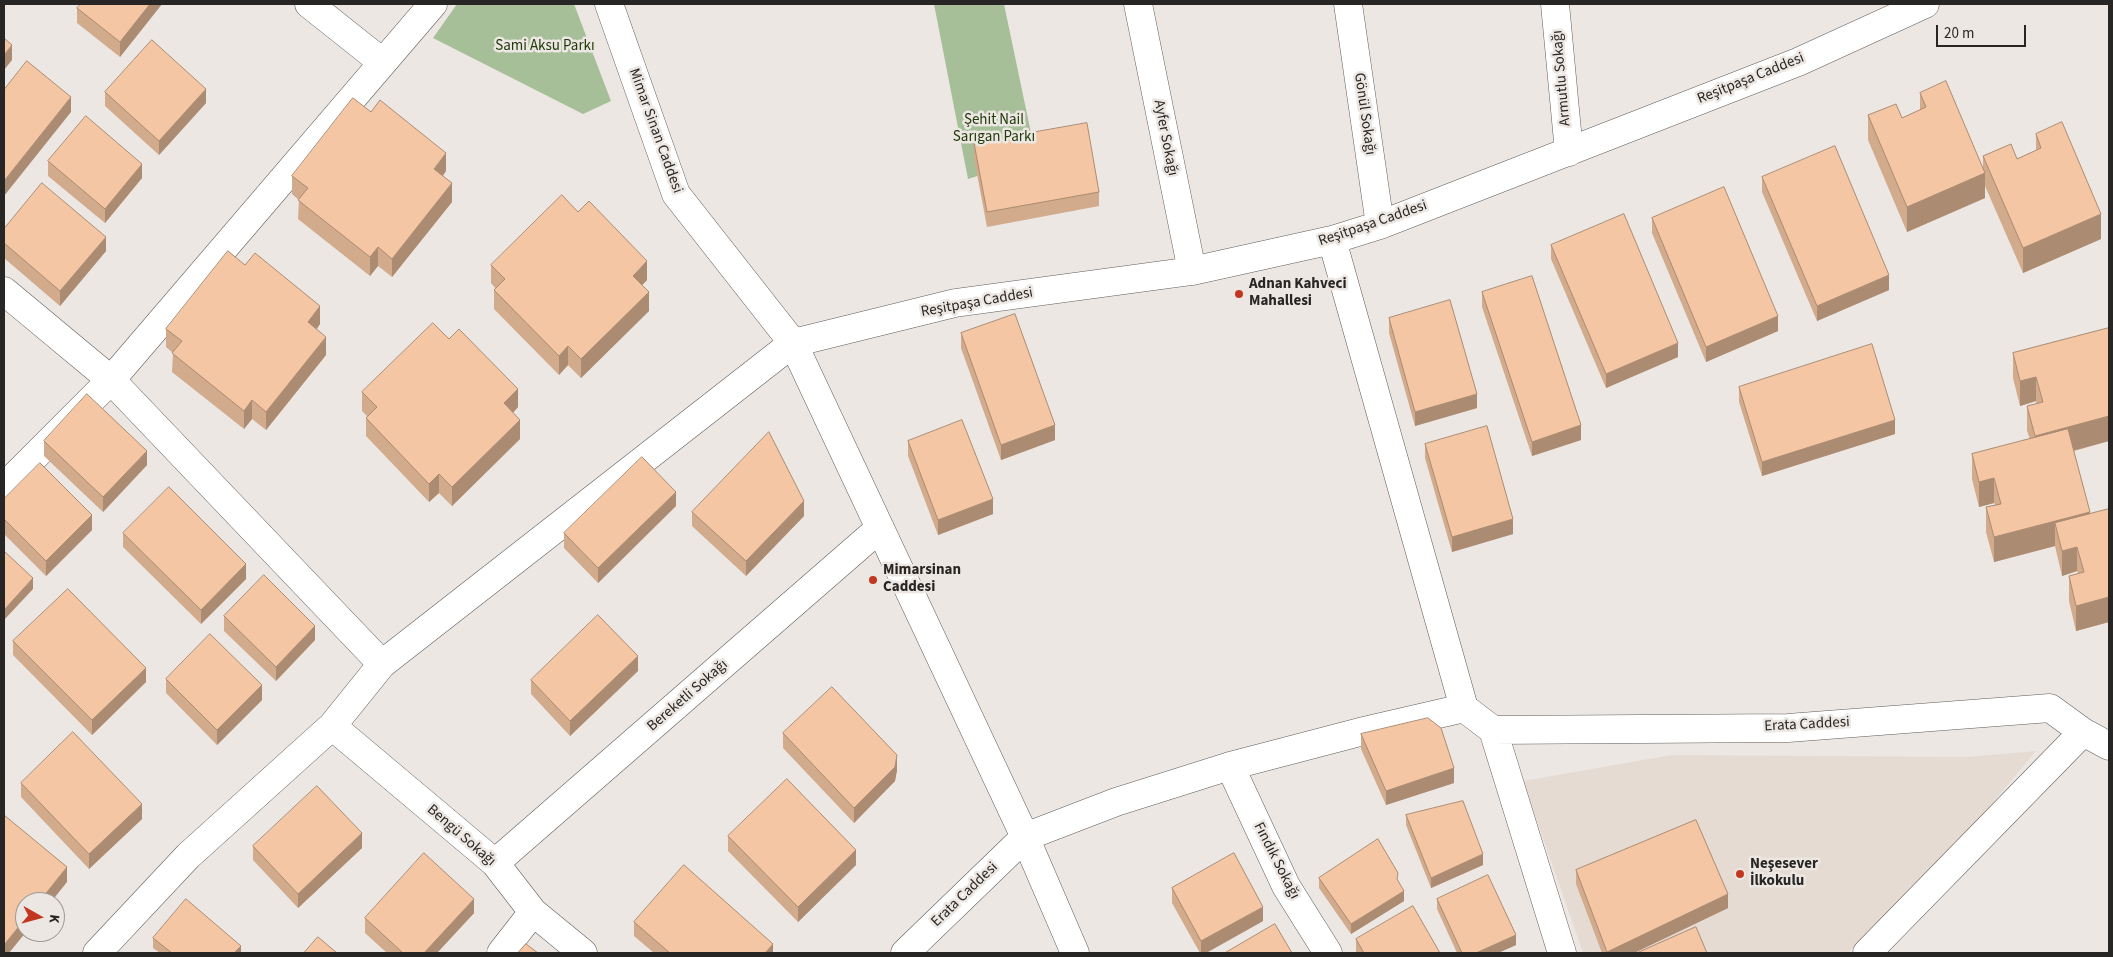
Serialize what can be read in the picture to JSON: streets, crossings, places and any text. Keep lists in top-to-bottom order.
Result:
{
  "streets": {
    "street": [
      "Armutlu Sokağı",
      "Reşitpaşa Caddesi",
      "Gönül Sokağı",
      "Mimar Sinan Caddesi",
      "Ayfer Sokağı",
      "Bereketli Sokağı",
      "Erata Caddesi",
      "Bengü Sokağı",
      "Fındık Sokağı"
    ]
  },
  "crossings": [
    ["Armutlu Sokağı", "Reşitpaşa Caddesi"],
    ["Reşitpaşa Caddesi", "Gönül Sokağı"],
    ["Reşitpaşa Caddesi", "Mimar Sinan Caddesi"],
    ["Reşitpaşa Caddesi", "Ayfer Sokağı"],
    ["Mimar Sinan Caddesi", "Bereketli Sokağı"],
    ["Mimar Sinan Caddesi", "Erata Caddesi"],
    ["Bereketli Sokağı", "Bengü Sokağı"]
  ],
  "parks": ["Sami Aksu Parkı", "Şehit Nail Sarıgan Parkı"],
  "places": ["Adnan Kahveci Mahallesi", "Mimarsinan Caddesi", "Neşesever İlkokulu"],
  "scale_bar": "20 m",
  "north": "right"
}
